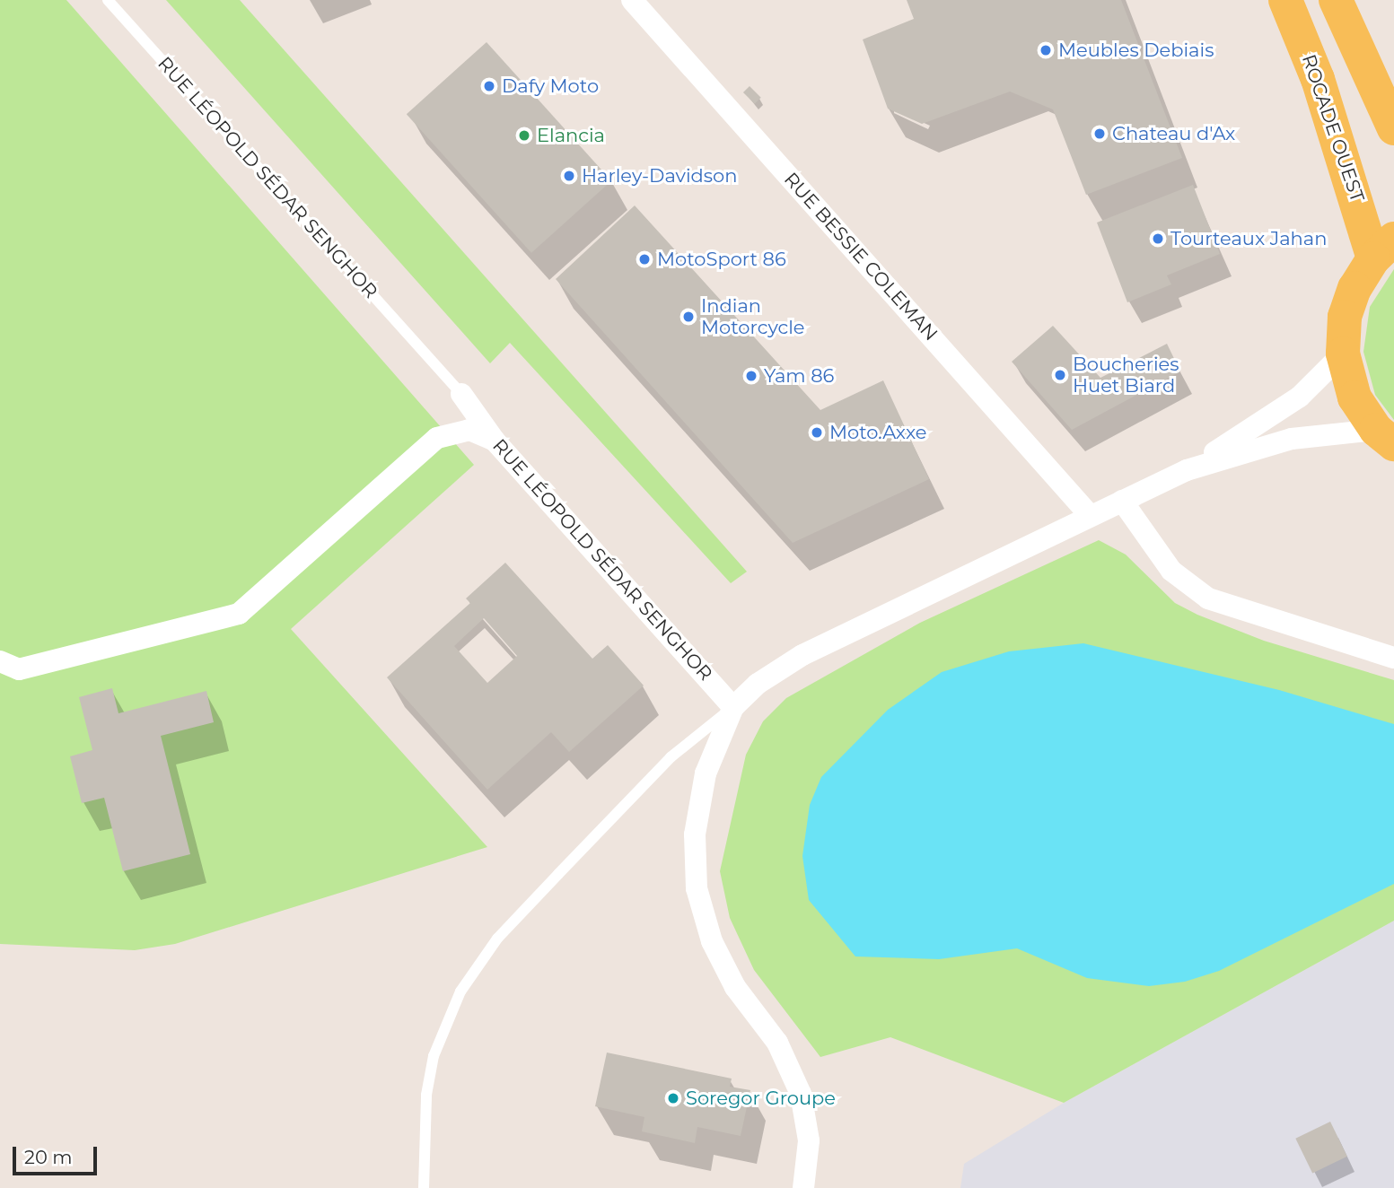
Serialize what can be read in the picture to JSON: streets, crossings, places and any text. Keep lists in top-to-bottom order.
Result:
{
  "streets": {
    "main road": ["ROCADE OUEST"],
    "street": ["RUE LÉOPOLD SÉDAR SENGHOR", "RUE BESSIE COLEMAN"]
  },
  "places": [
    "Meubles Debiais",
    "Dafy Moto",
    "Chateau d'Ax",
    "Elancia",
    "Harley-Davidson",
    "Tourteaux Jahan",
    "MotoSport 86",
    "Indian Motorcycle",
    "Boucheries Huet Biard",
    "Yam 86",
    "Moto.Axxe",
    "Soregor Groupe"
  ],
  "scale_bar": "20 m"
}
